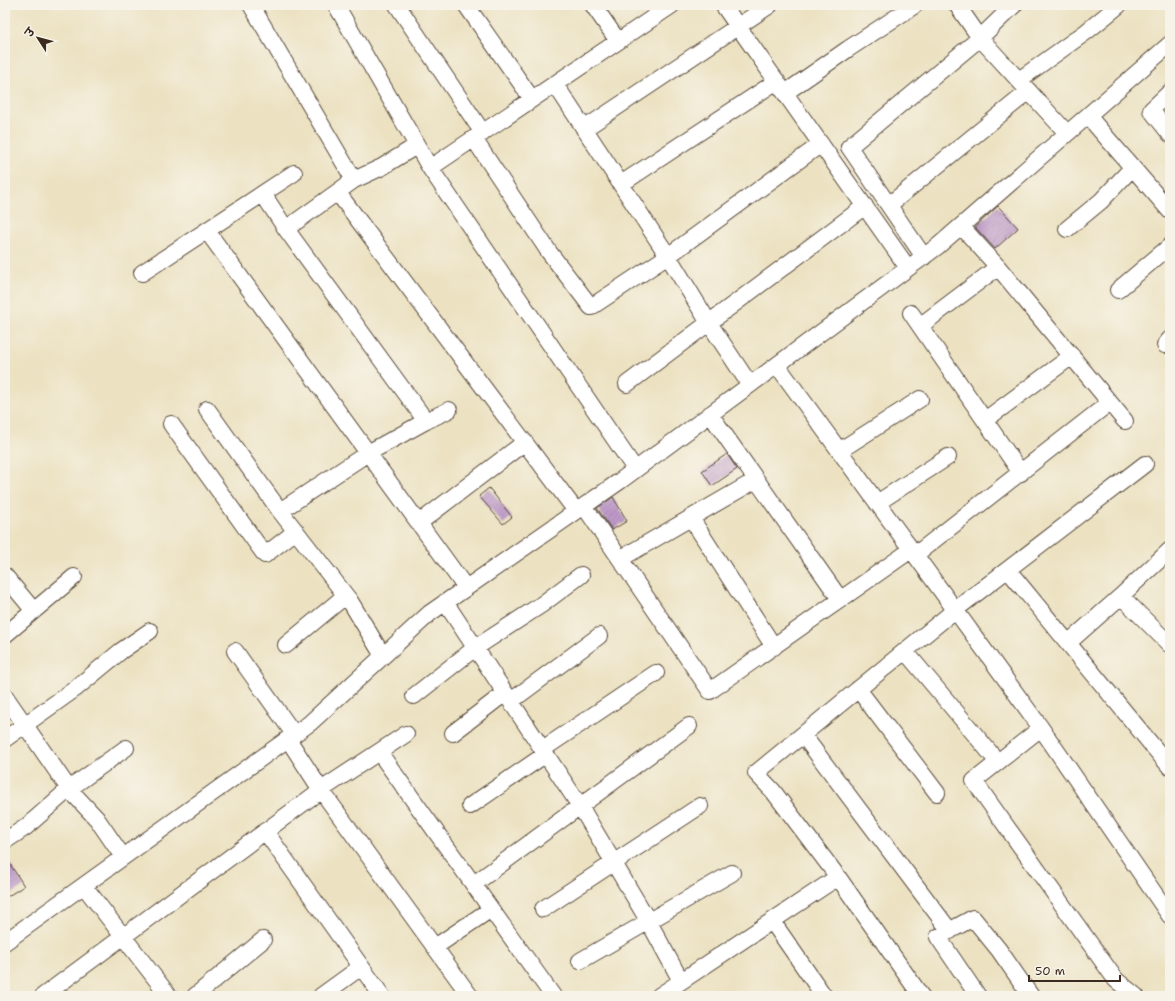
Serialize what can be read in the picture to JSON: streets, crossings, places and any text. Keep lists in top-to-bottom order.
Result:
{
  "scale_bar": "50 m",
  "north": "top left"
}
